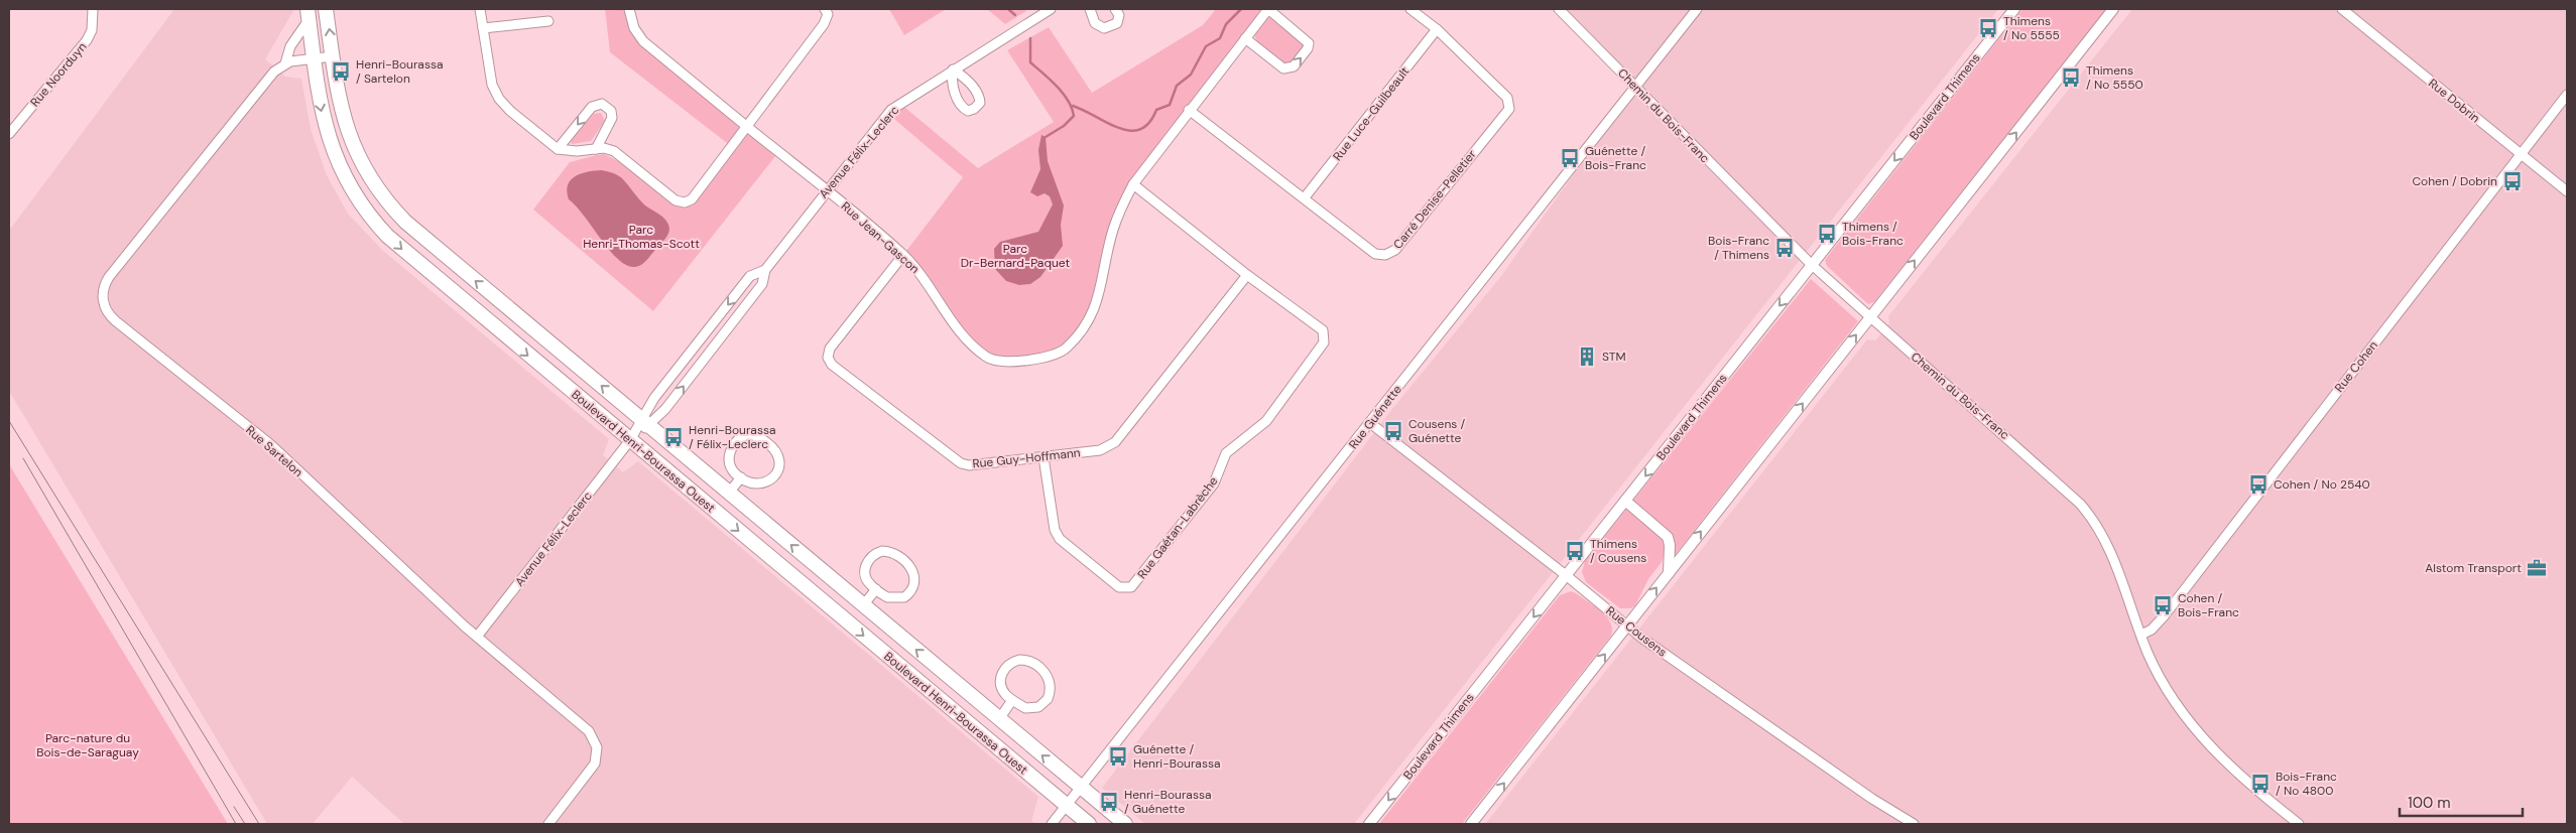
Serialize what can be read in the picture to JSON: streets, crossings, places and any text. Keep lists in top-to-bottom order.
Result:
{
  "streets": {
    "main road": ["Boulevard Henri-Bourassa Ouest"],
    "street": [
      "Rue Noorduyn",
      "Boulevard Thimens",
      "Rue Dobrin",
      "Rue Luce-Guilbeault",
      "Chemin du Bois-Franc",
      "Avenue Félix-Leclerc",
      "Carré Denise-Pelletier",
      "Rue Jean-Gascon",
      "Rue Cohen",
      "Rue Guénette",
      "Rue Sartelon",
      "Rue Guy-Hoffmann",
      "Rue Gaétan-Labrèche",
      "Rue Cousens"
    ]
  },
  "crossings": [
    ["Boulevard Thimens", "Chemin du Bois-Franc"],
    ["Boulevard Thimens", "Rue Cousens"],
    ["Rue Dobrin", "Rue Cohen"],
    ["Rue Luce-Guilbeault", "Carré Denise-Pelletier"],
    ["Chemin du Bois-Franc", "Rue Cohen"],
    ["Chemin du Bois-Franc", "Rue Guénette"],
    ["Avenue Félix-Leclerc", "Rue Jean-Gascon"],
    ["Avenue Félix-Leclerc", "Rue Sartelon"],
    ["Avenue Félix-Leclerc", "Boulevard Henri-Bourassa Ouest"],
    ["Carré Denise-Pelletier", "Rue Jean-Gascon"],
    ["Rue Jean-Gascon", "Rue Guy-Hoffmann"],
    ["Rue Jean-Gascon", "Rue Gaétan-Labrèche"],
    ["Rue Guénette", "Boulevard Henri-Bourassa Ouest"],
    ["Rue Guénette", "Rue Cousens"],
    ["Rue Sartelon", "Boulevard Henri-Bourassa Ouest"],
    ["Rue Guy-Hoffmann", "Rue Gaétan-Labrèche"]
  ],
  "parks": ["Parc Henri-Thomas-Scott", "Parc Dr-Bernard-Paquet", "Parc-nature du Bois-de-Saraguay"],
  "places": {
    "bus stop": [
      "Thimens / No 5555",
      "Henri-Bourassa / Sartelon",
      "Thimens / No 5550",
      "Guénette / Bois-Franc",
      "Cohen / Dobrin",
      "Thimens / Bois-Franc",
      "Bois-Franc / Thimens",
      "Cousens / Guénette",
      "Henri-Bourassa / Félix-Leclerc",
      "Cohen / No 2540",
      "Thimens / Cousens",
      "Cohen / Bois-Franc",
      "Guénette / Henri-Bourassa",
      "Bois-Franc / No 4800",
      "Henri-Bourassa / Guénette"
    ],
    "building": ["STM"],
    "office": ["Alstom Transport"]
  },
  "scale_bar": "100 m"
}
